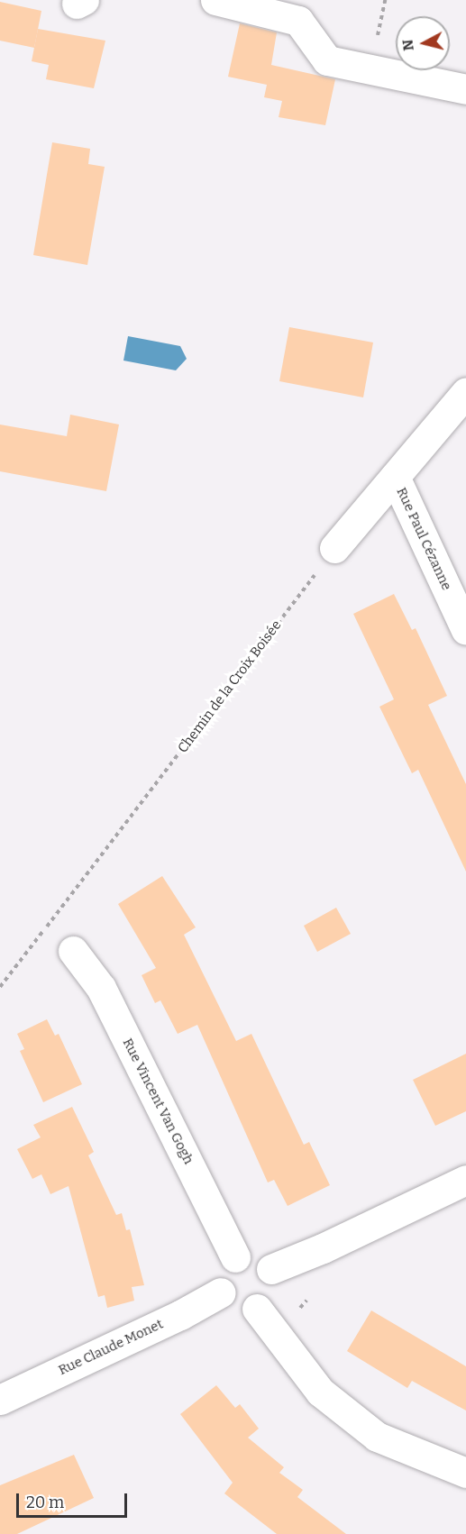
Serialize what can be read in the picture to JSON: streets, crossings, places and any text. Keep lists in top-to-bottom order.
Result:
{
  "streets": {
    "street": ["Rue Paul Cézanne", "Rue Vincent Van Gogh", "Rue Claude Monet"],
    "path": ["Chemin de la Croix Boisée"]
  },
  "crossings": [
    ["Rue Vincent Van Gogh", "Rue Claude Monet"]
  ],
  "scale_bar": "20 m",
  "north": "left"
}
